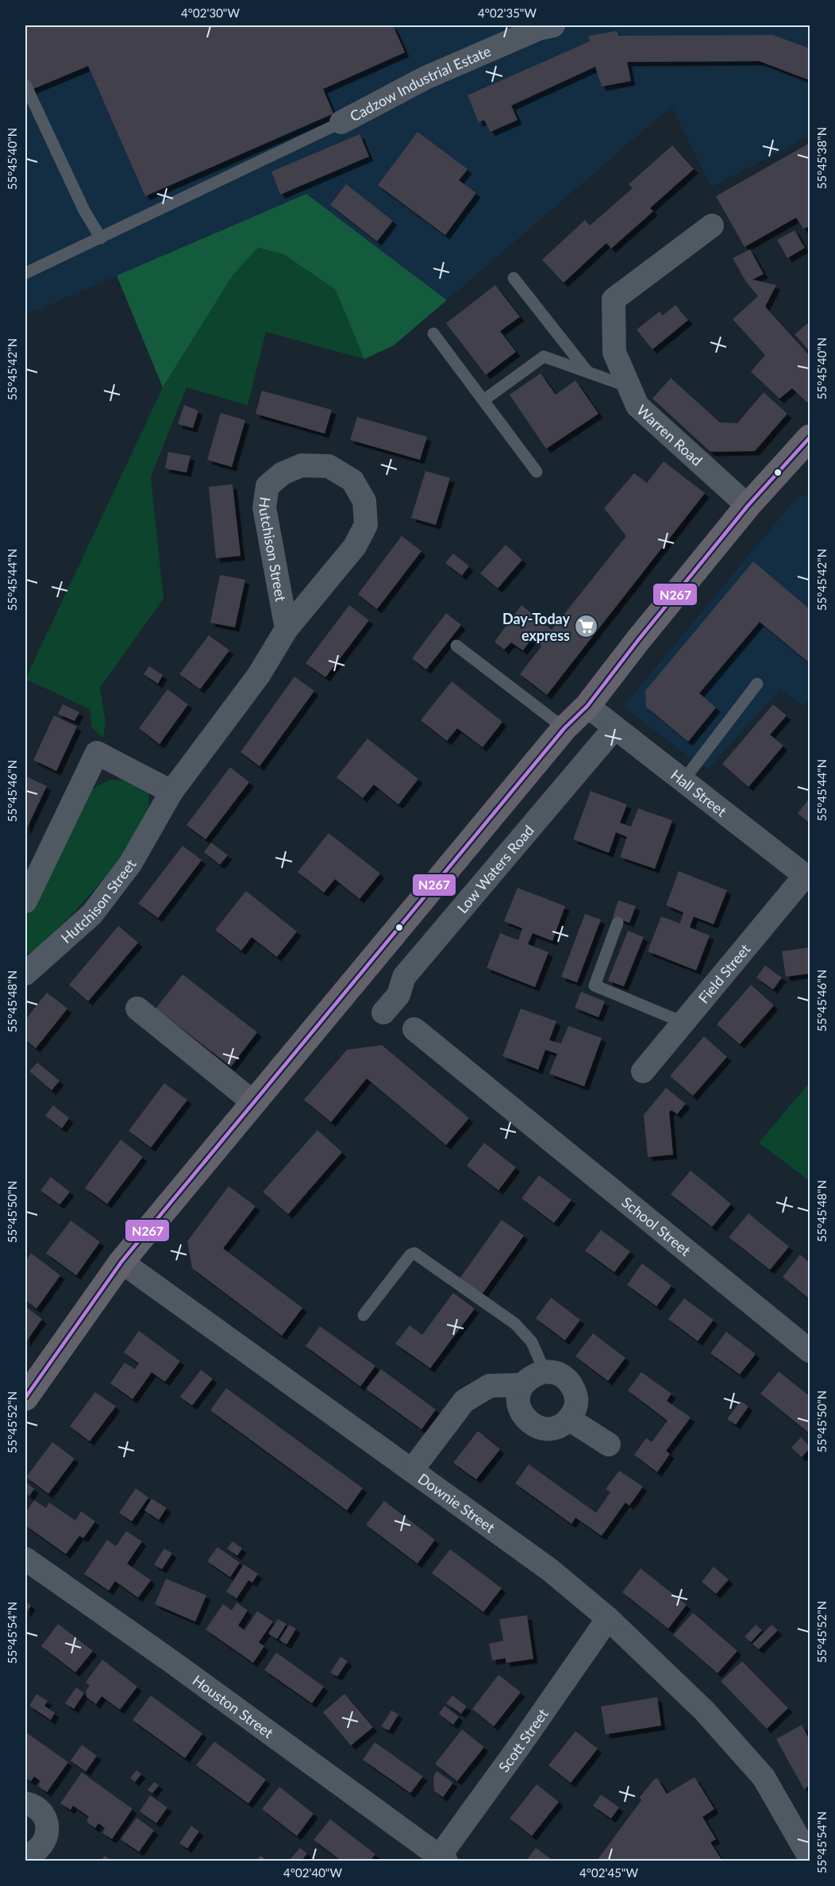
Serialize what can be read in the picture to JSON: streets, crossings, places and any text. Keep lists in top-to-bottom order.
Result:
{
  "streets": {
    "street": [
      "Cadzow Industrial Estate",
      "Warren Road",
      "Hutchison Street",
      "Hall Street",
      "Low Waters Road",
      "Field Street",
      "School Street",
      "Downie Street",
      "Houston Street",
      "Scott Street"
    ]
  },
  "crossings": [
    ["Hall Street", "Low Waters Road"],
    ["Hall Street", "Field Street"],
    ["Downie Street", "Scott Street"],
    ["Houston Street", "Scott Street"]
  ],
  "places": {
    "supermarket": ["Day-Today express"]
  },
  "lines": ["transit line N267"],
  "coordinates": [
    "4°02'30\"W",
    "4°02'35\"W",
    "55°45'38\"N",
    "55°45'40\"N",
    "55°45'42\"N",
    "55°45'44\"N",
    "55°45'46\"N",
    "55°45'48\"N",
    "55°45'50\"N",
    "55°45'52\"N",
    "55°45'54\"N",
    "4°02'40\"W",
    "4°02'45\"W"
  ]
}
